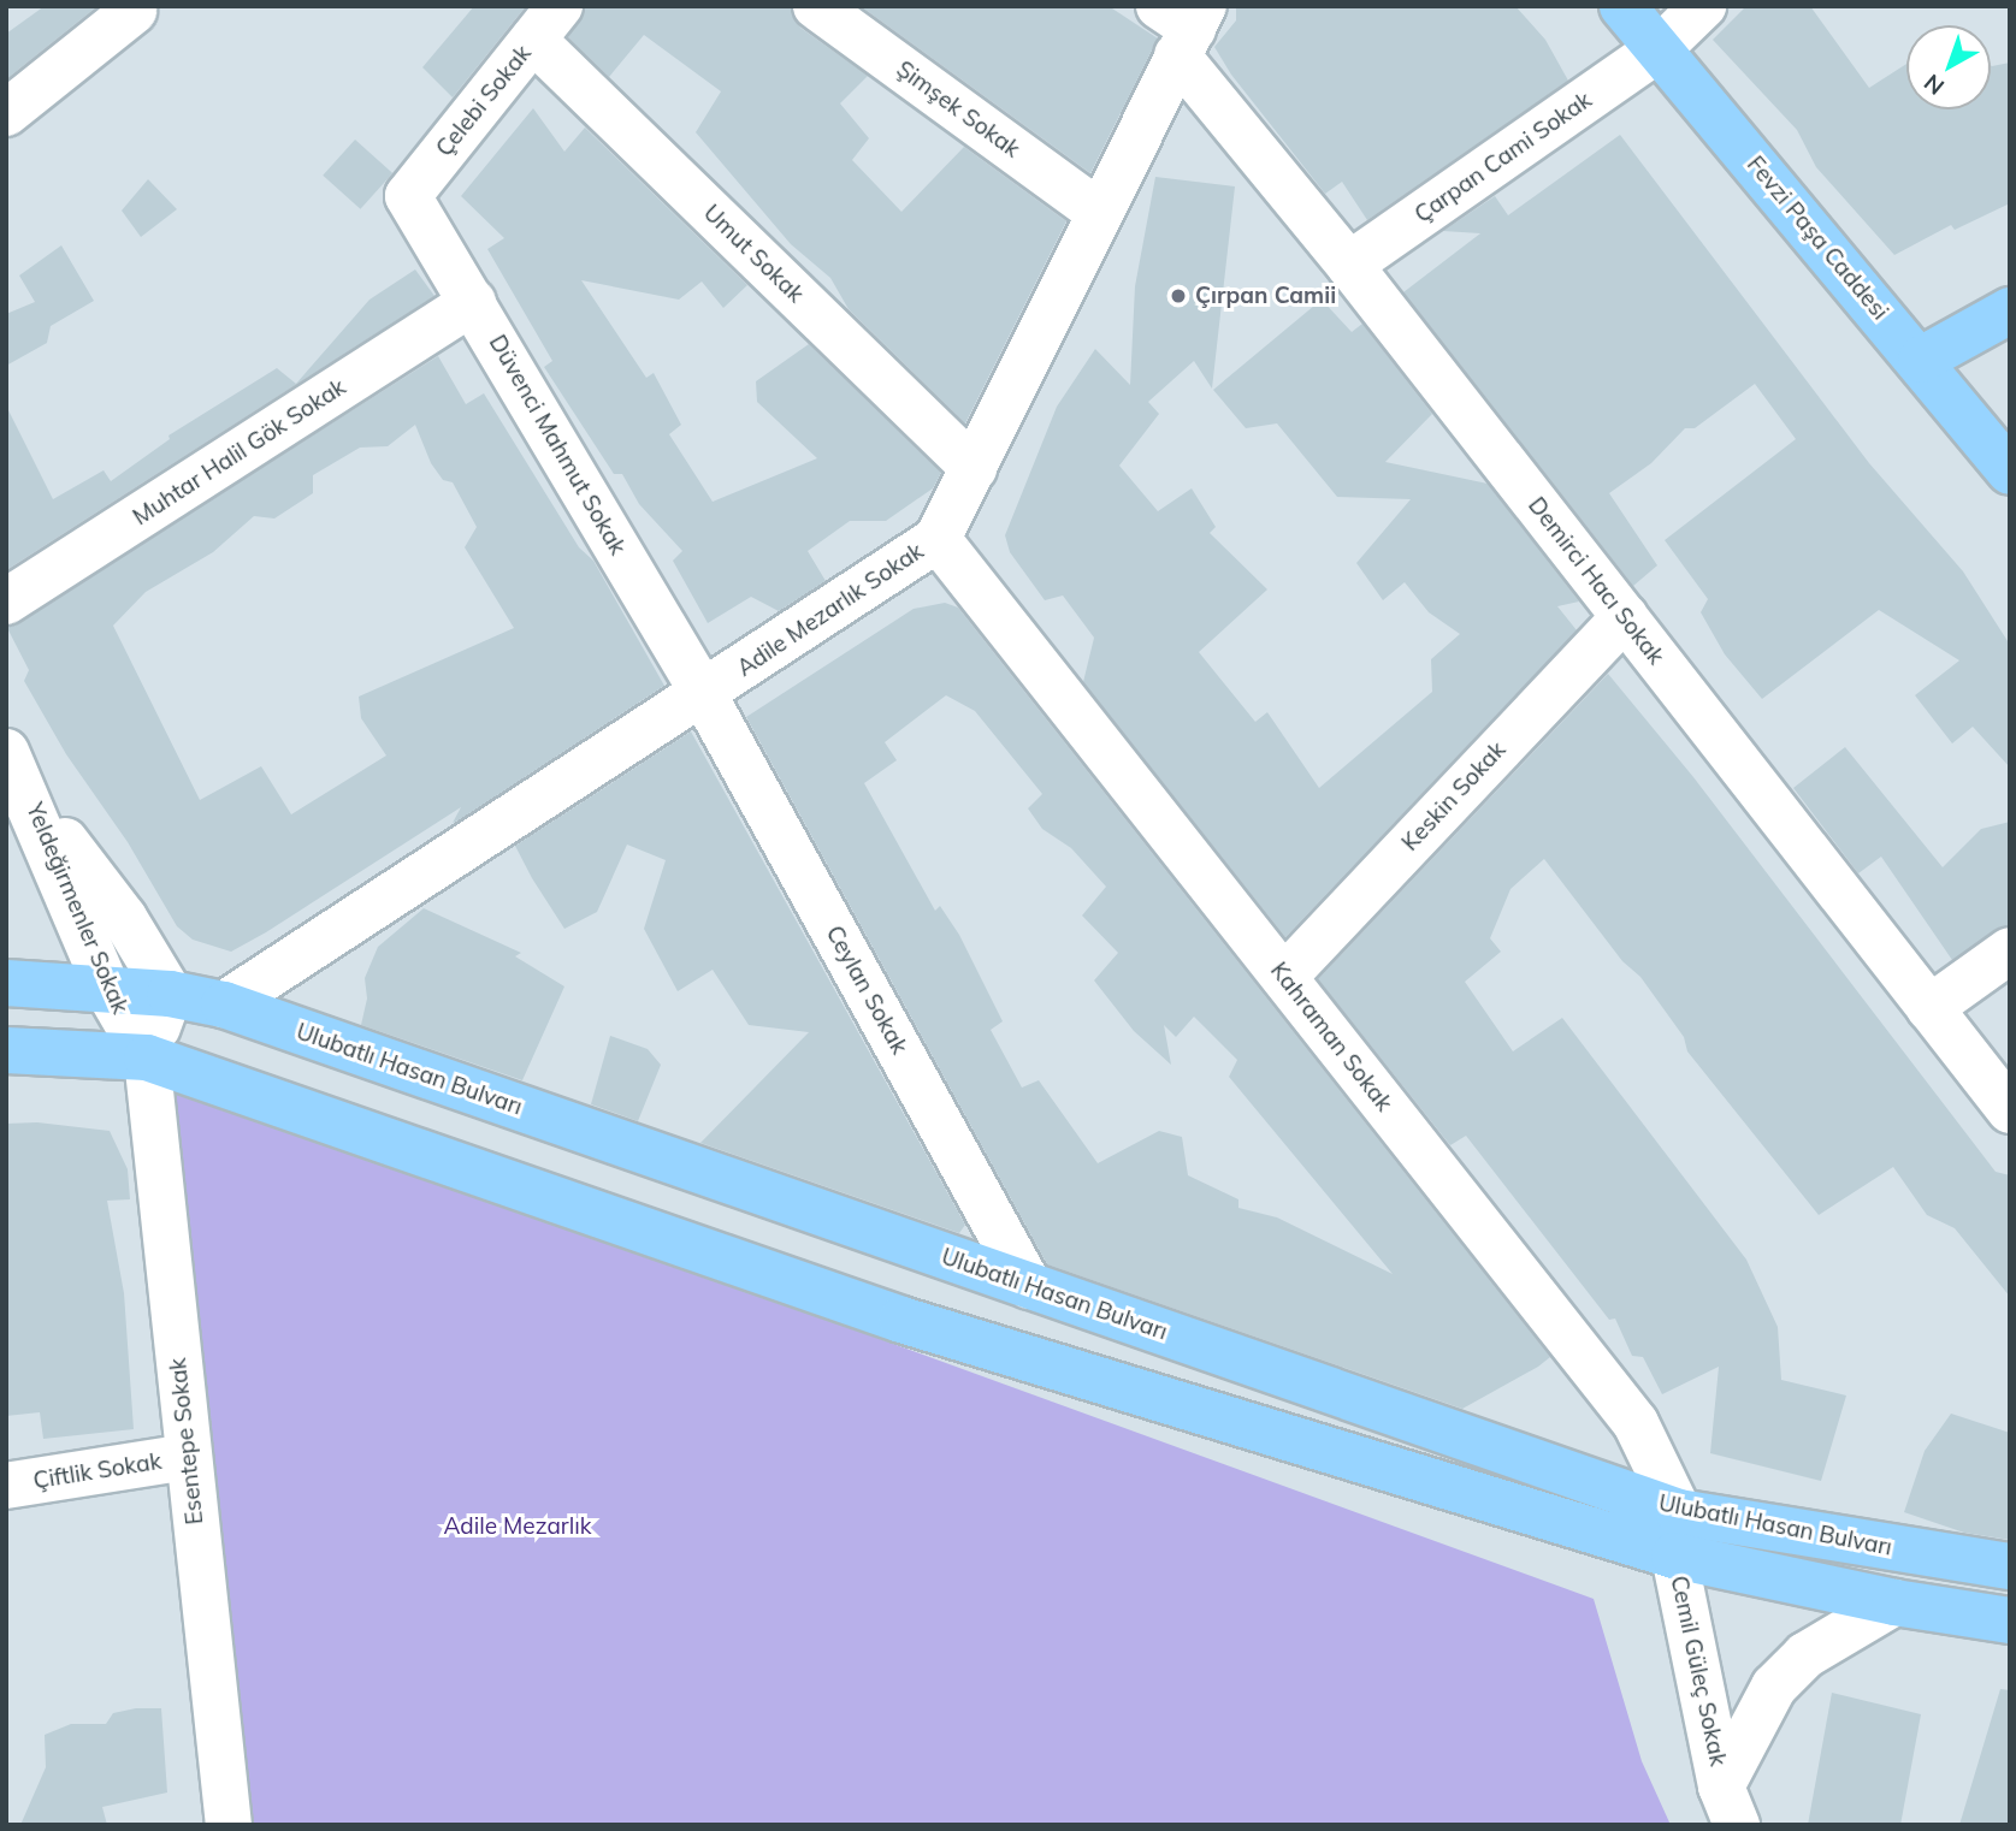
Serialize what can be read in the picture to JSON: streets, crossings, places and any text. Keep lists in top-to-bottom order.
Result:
{
  "streets": {
    "main road": ["Fevzi Paşa Caddesi", "Ulubatlı Hasan Bulvarı"],
    "street": [
      "Çelebi Sokak",
      "Şimşek Sokak",
      "Çarpan Cami Sokak",
      "Umut Sokak",
      "Düvenci Mahmut Sokak",
      "Muhtar Halil Gök Sokak",
      "Demirci Hacı Sokak",
      "Adile Mezarlık Sokak",
      "Keskin Sokak",
      "Yeldeğirmenler Sokak",
      "Ceylan Sokak",
      "Kahraman Sokak",
      "Esentepe Sokak",
      "Çiftlik Sokak",
      "Cemil Güleç Sokak"
    ]
  },
  "crossings": [
    ["Çelebi Sokak", "Umut Sokak"],
    ["Çelebi Sokak", "Düvenci Mahmut Sokak"],
    ["Şimşek Sokak", "Adile Mezarlık Sokak"],
    ["Çarpan Cami Sokak", "Fevzi Paşa Caddesi"],
    ["Çarpan Cami Sokak", "Demirci Hacı Sokak"],
    ["Umut Sokak", "Adile Mezarlık Sokak"],
    ["Düvenci Mahmut Sokak", "Muhtar Halil Gök Sokak"],
    ["Düvenci Mahmut Sokak", "Adile Mezarlık Sokak"],
    ["Düvenci Mahmut Sokak", "Ceylan Sokak"],
    ["Demirci Hacı Sokak", "Adile Mezarlık Sokak"],
    ["Demirci Hacı Sokak", "Keskin Sokak"],
    ["Adile Mezarlık Sokak", "Ceylan Sokak"],
    ["Adile Mezarlık Sokak", "Kahraman Sokak"],
    ["Adile Mezarlık Sokak", "Ulubatlı Hasan Bulvarı"],
    ["Keskin Sokak", "Kahraman Sokak"],
    ["Yeldeğirmenler Sokak", "Ulubatlı Hasan Bulvarı"],
    ["Yeldeğirmenler Sokak", "Esentepe Sokak"],
    ["Ceylan Sokak", "Ulubatlı Hasan Bulvarı"],
    ["Kahraman Sokak", "Ulubatlı Hasan Bulvarı"],
    ["Kahraman Sokak", "Cemil Güleç Sokak"],
    ["Ulubatlı Hasan Bulvarı", "Esentepe Sokak"],
    ["Ulubatlı Hasan Bulvarı", "Cemil Güleç Sokak"],
    ["Esentepe Sokak", "Çiftlik Sokak"]
  ],
  "parks": ["Adile Mezarlık"],
  "places": ["Çırpan Camii"],
  "north": "bottom left"
}
